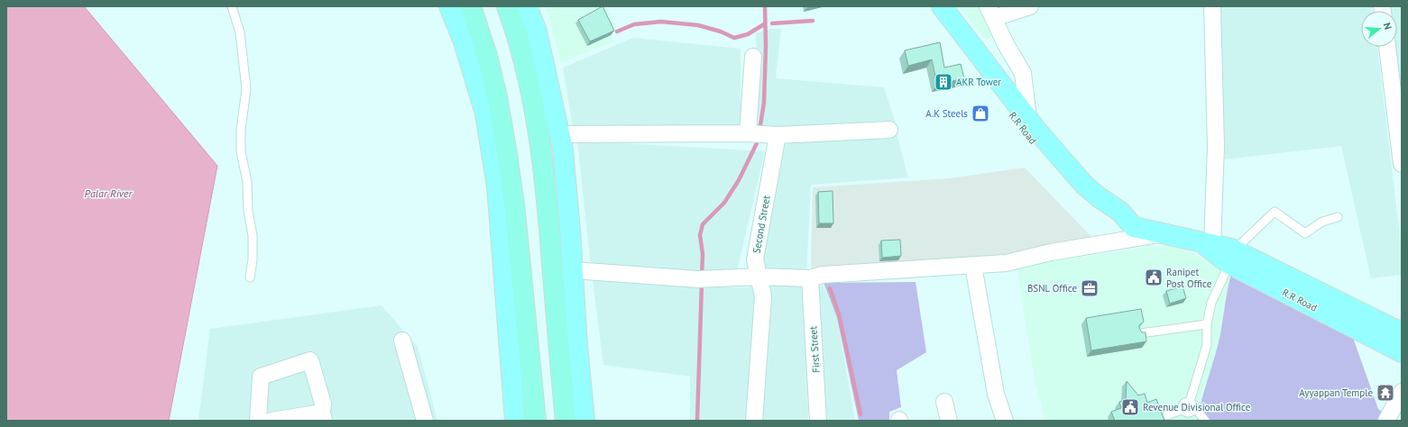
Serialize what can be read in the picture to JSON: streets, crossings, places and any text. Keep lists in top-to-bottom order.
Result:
{
  "streets": {
    "main road": ["R.R Road"],
    "street": ["Second Street", "First Street"]
  },
  "water": ["Palar River"],
  "places": {
    "building": ["AKR Tower"],
    "shop": ["A.K Steels"],
    "public building": ["Ranipet Post Office", "Revenue Divisional Office"],
    "office": ["BSNL Office"],
    "temple": ["Ayyappan Temple"]
  },
  "north": "right"
}
